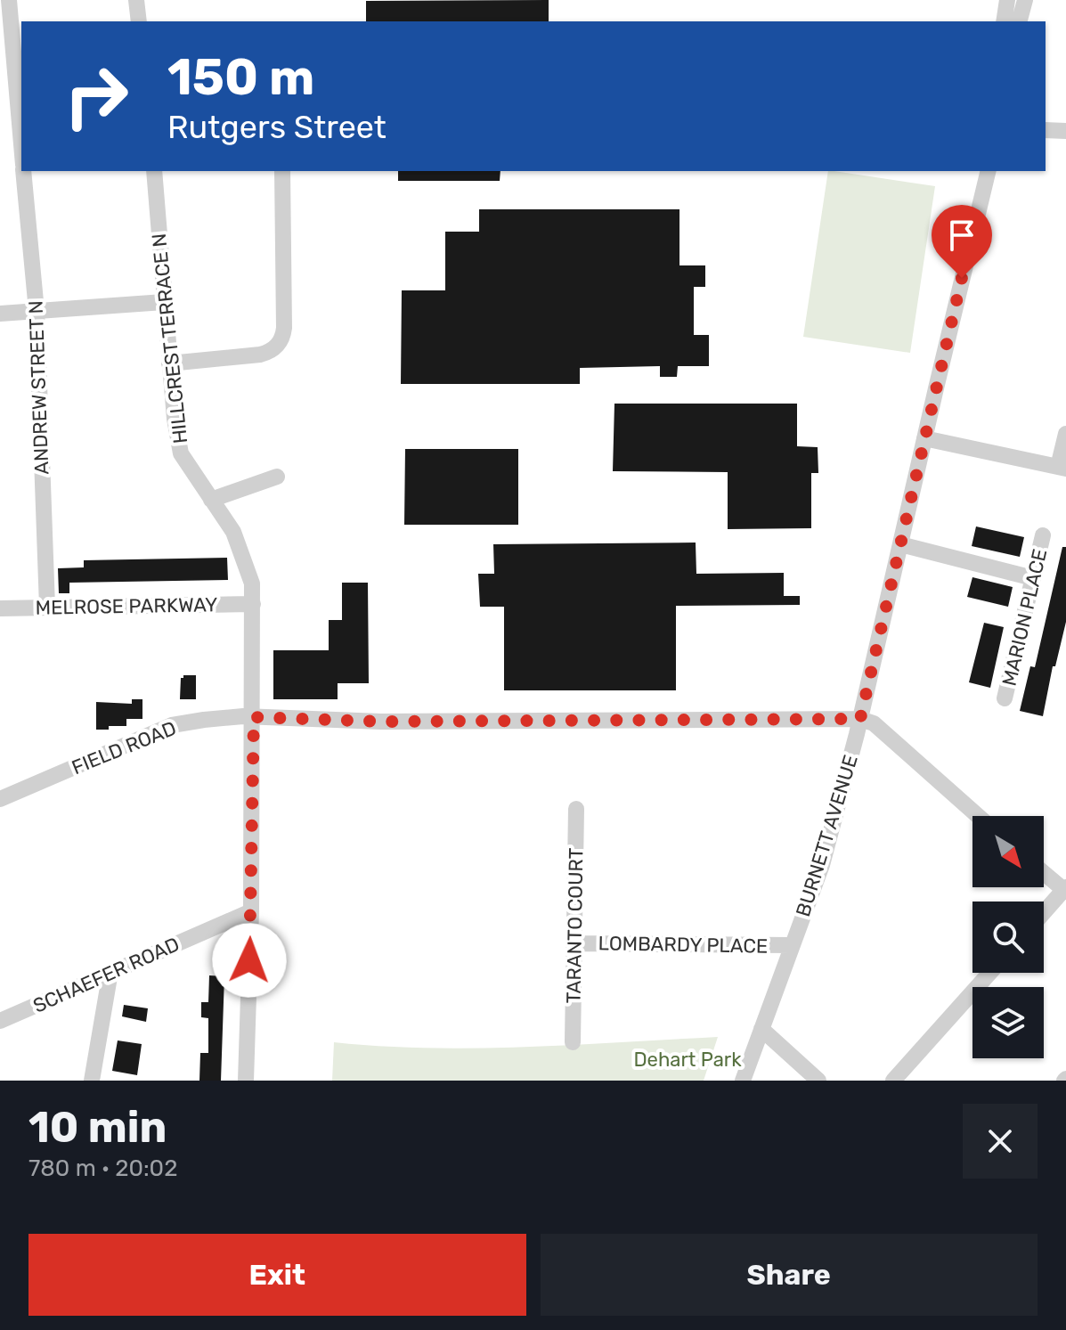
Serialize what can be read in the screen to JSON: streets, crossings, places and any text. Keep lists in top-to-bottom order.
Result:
{
  "streets": {
    "street": [
      "HILLCREST TERRACE N",
      "ANDREW STREET N",
      "MELROSE PARKWAY",
      "MARION PLACE",
      "FIELD ROAD",
      "BURNETT AVENUE",
      "TARANTO COURT",
      "LOMBARDY PLACE",
      "SCHAEFER ROAD"
    ]
  },
  "crossings": [
    ["HILLCREST TERRACE N", "MELROSE PARKWAY"],
    ["HILLCREST TERRACE N", "FIELD ROAD"],
    ["HILLCREST TERRACE N", "SCHAEFER ROAD"],
    ["ANDREW STREET N", "MELROSE PARKWAY"],
    ["FIELD ROAD", "BURNETT AVENUE"],
    ["BURNETT AVENUE", "LOMBARDY PLACE"],
    ["TARANTO COURT", "LOMBARDY PLACE"]
  ],
  "parks": ["Dehart Park"],
  "north": "bottom right",
  "page": {
    "turn": ["150 m", "Rutgers Street"],
    "heading": ["10 min", "780 m · 20:02"],
    "buttons": ["Exit", "Share"]
  }
}
